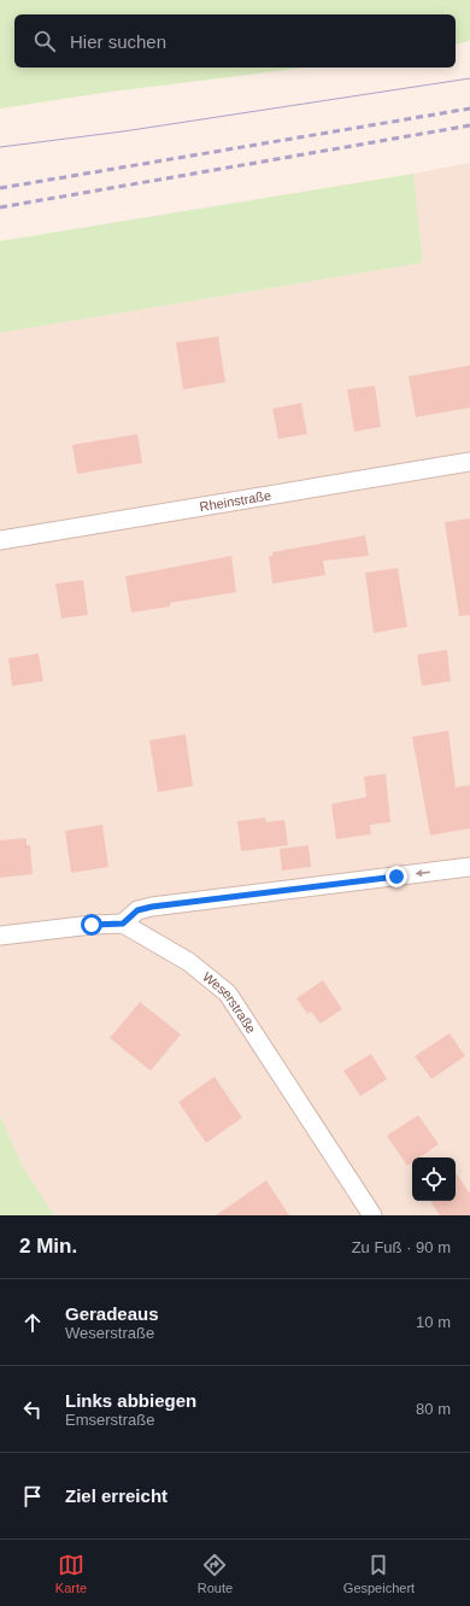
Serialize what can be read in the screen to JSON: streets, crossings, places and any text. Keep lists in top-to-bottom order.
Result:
{
  "streets": {
    "street": ["Rheinstraße", "Weserstraße"]
  },
  "page": {
    "search": "Hier suchen",
    "heading": ["2 Min.", "Zu Fuß · 90 m"],
    "list": [
      ["Geradeaus", "Weserstraße", "10 m"],
      ["Links abbiegen", "Emserstraße", "80 m"],
      "Ziel erreicht"
    ],
    "nav": ["Karte", "Route", "Gespeichert"]
  }
}
